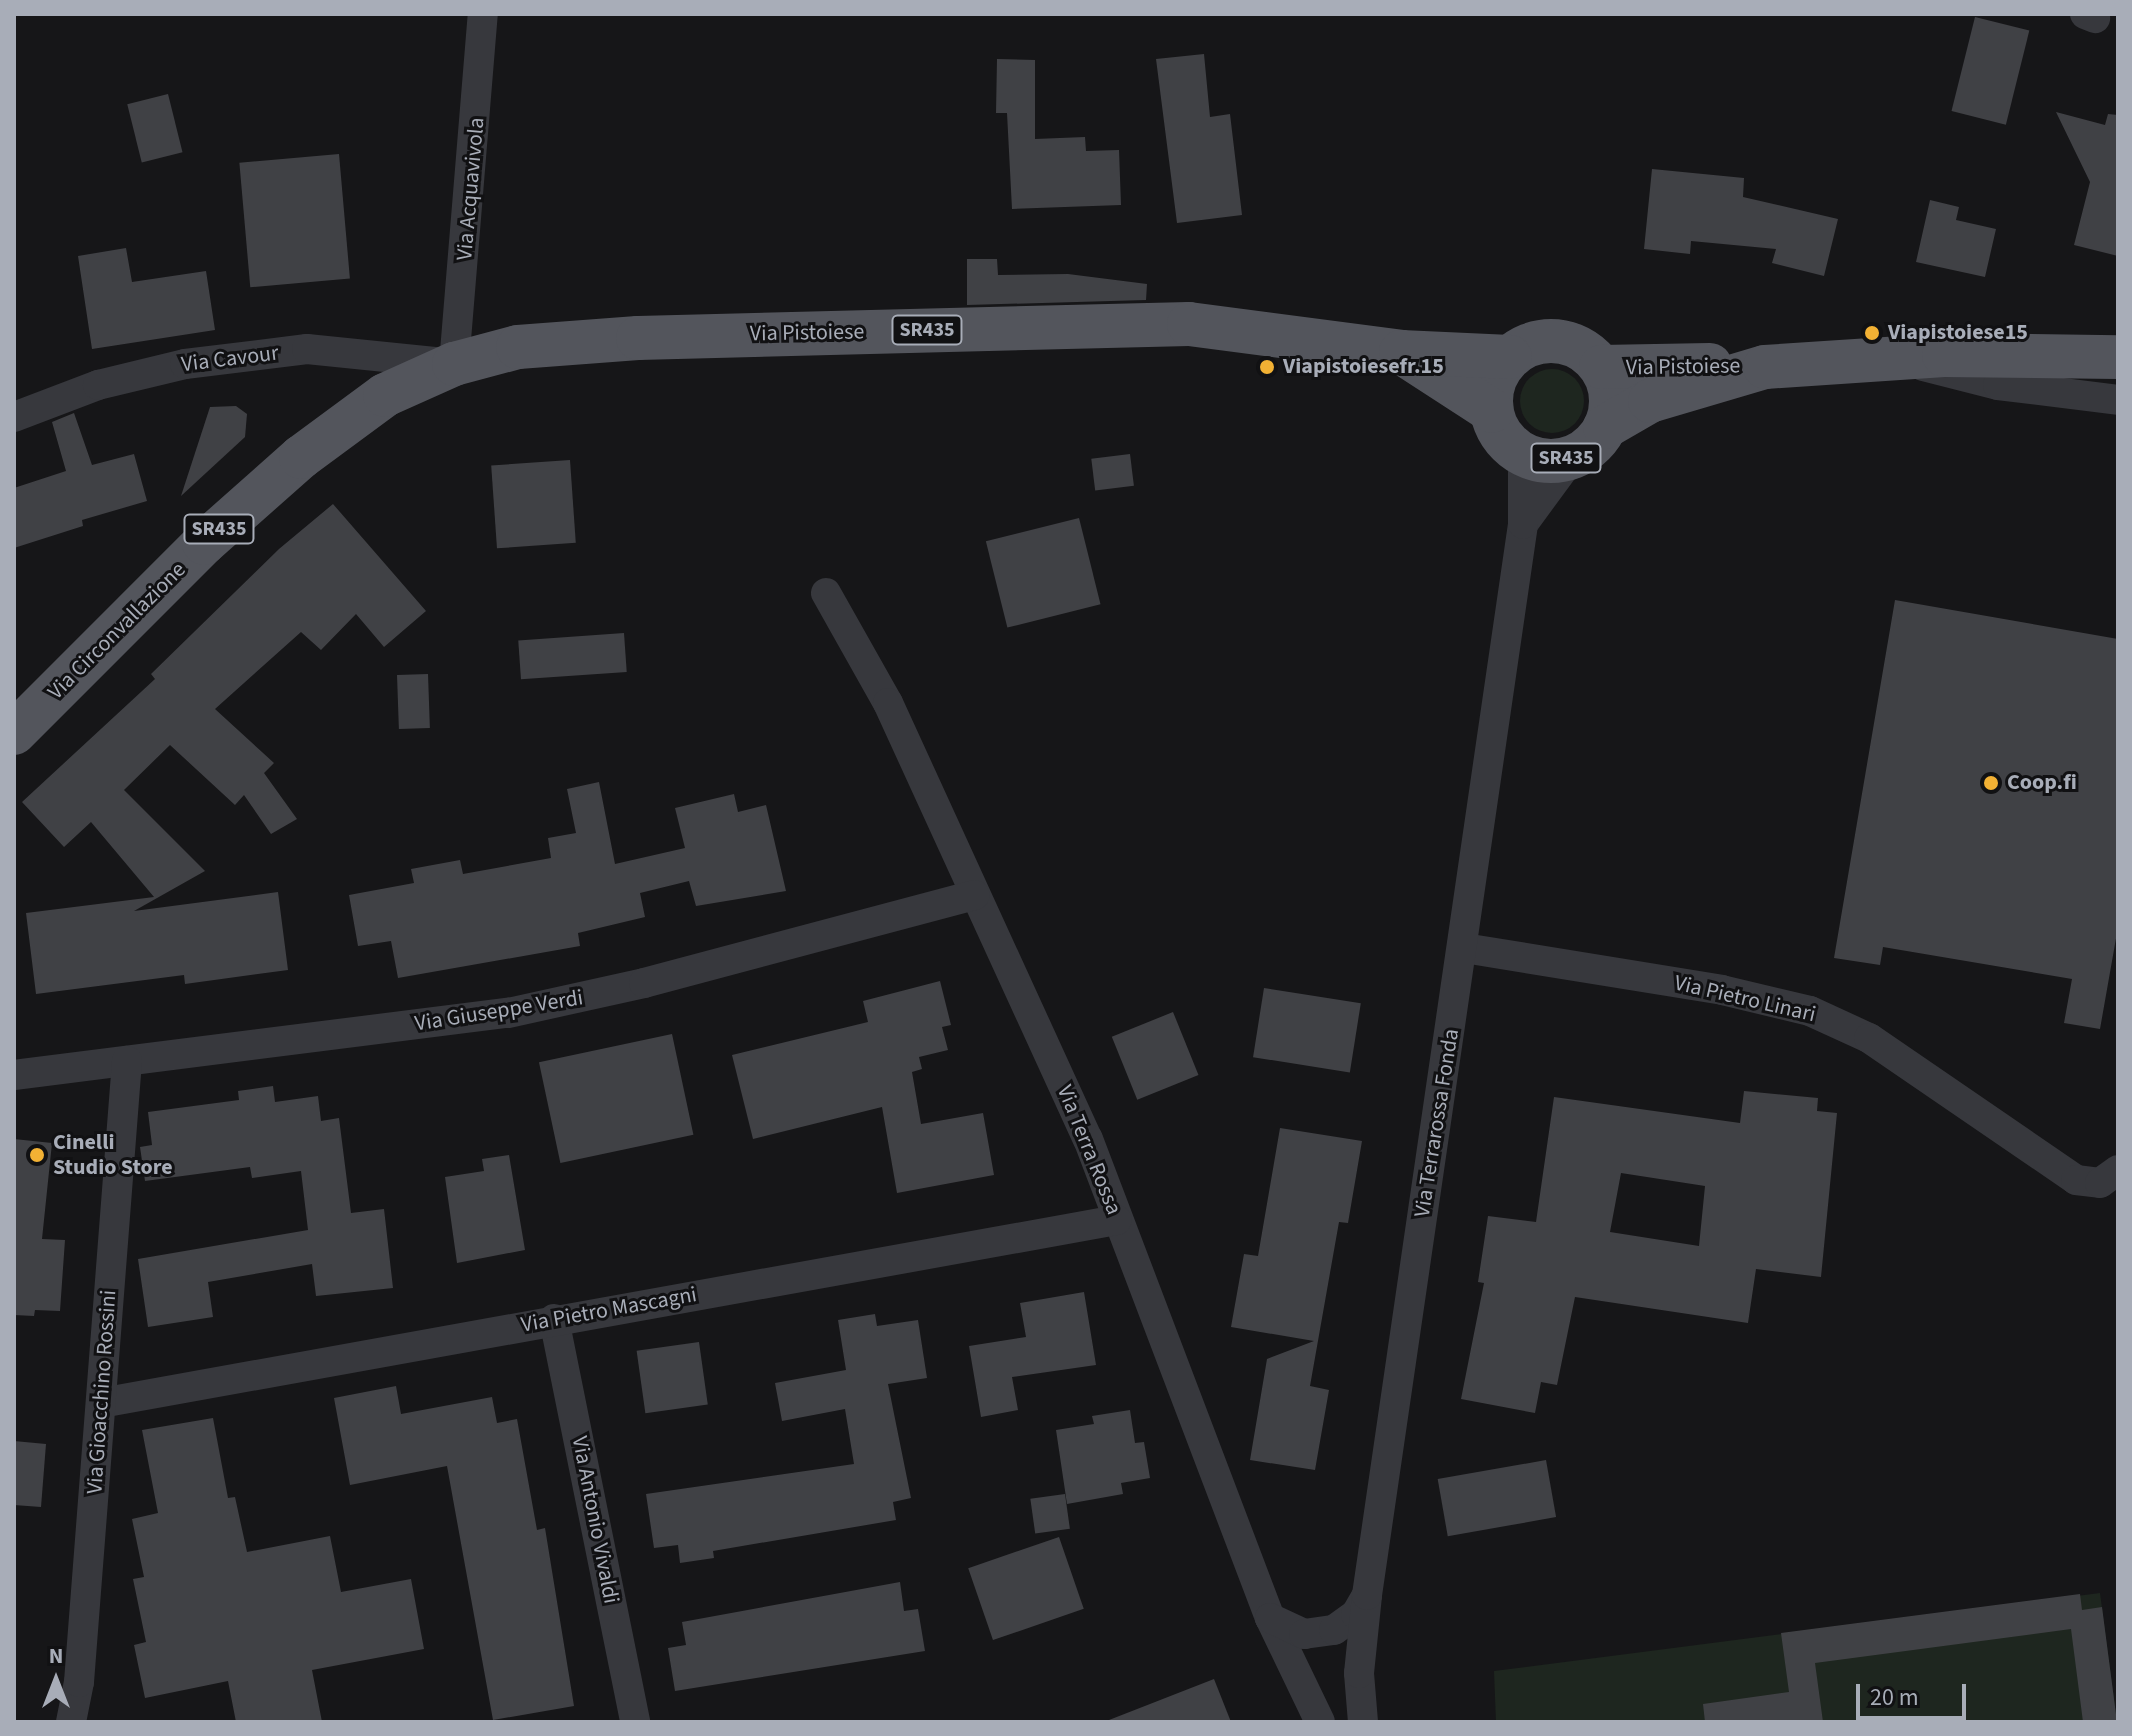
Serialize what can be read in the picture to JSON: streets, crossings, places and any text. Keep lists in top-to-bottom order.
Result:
{
  "streets": {
    "main road": ["SR435", "Via Pistoiese", "Via Circonvallazione"],
    "street": [
      "Via Acquavivola",
      "Via Cavour",
      "Via Pietro Linari",
      "Via Giuseppe Verdi",
      "Via Terrarossa Fonda",
      "Via Terra Rossa",
      "Via Pietro Mascagni",
      "Via Gioacchino Rossini",
      "Via Antonio Vivaldi"
    ]
  },
  "crossings": [
    ["Via Acquavivola", "Via Pistoiese"],
    ["Via Acquavivola", "Via Cavour"],
    ["Via Acquavivola", "Via Circonvallazione"],
    ["SR435", "Via Pistoiese"],
    ["SR435", "Via Terrarossa Fonda"],
    ["Via Pistoiese", "Via Cavour"],
    ["Via Pistoiese", "Via Circonvallazione"],
    ["Via Pistoiese", "Via Terrarossa Fonda"],
    ["Via Cavour", "Via Circonvallazione"],
    ["Via Pietro Linari", "Via Terrarossa Fonda"],
    ["Via Giuseppe Verdi", "Via Terra Rossa"],
    ["Via Giuseppe Verdi", "Via Gioacchino Rossini"],
    ["Via Terra Rossa", "Via Pietro Mascagni"],
    ["Via Pietro Mascagni", "Via Gioacchino Rossini"],
    ["Via Pietro Mascagni", "Via Antonio Vivaldi"]
  ],
  "places": [
    "Viapistoiese15",
    "Viapistoiesefr.15",
    "Coop.fi",
    "Cinelli Studio Store"
  ],
  "scale_bar": "20 m",
  "north": "top"
}
